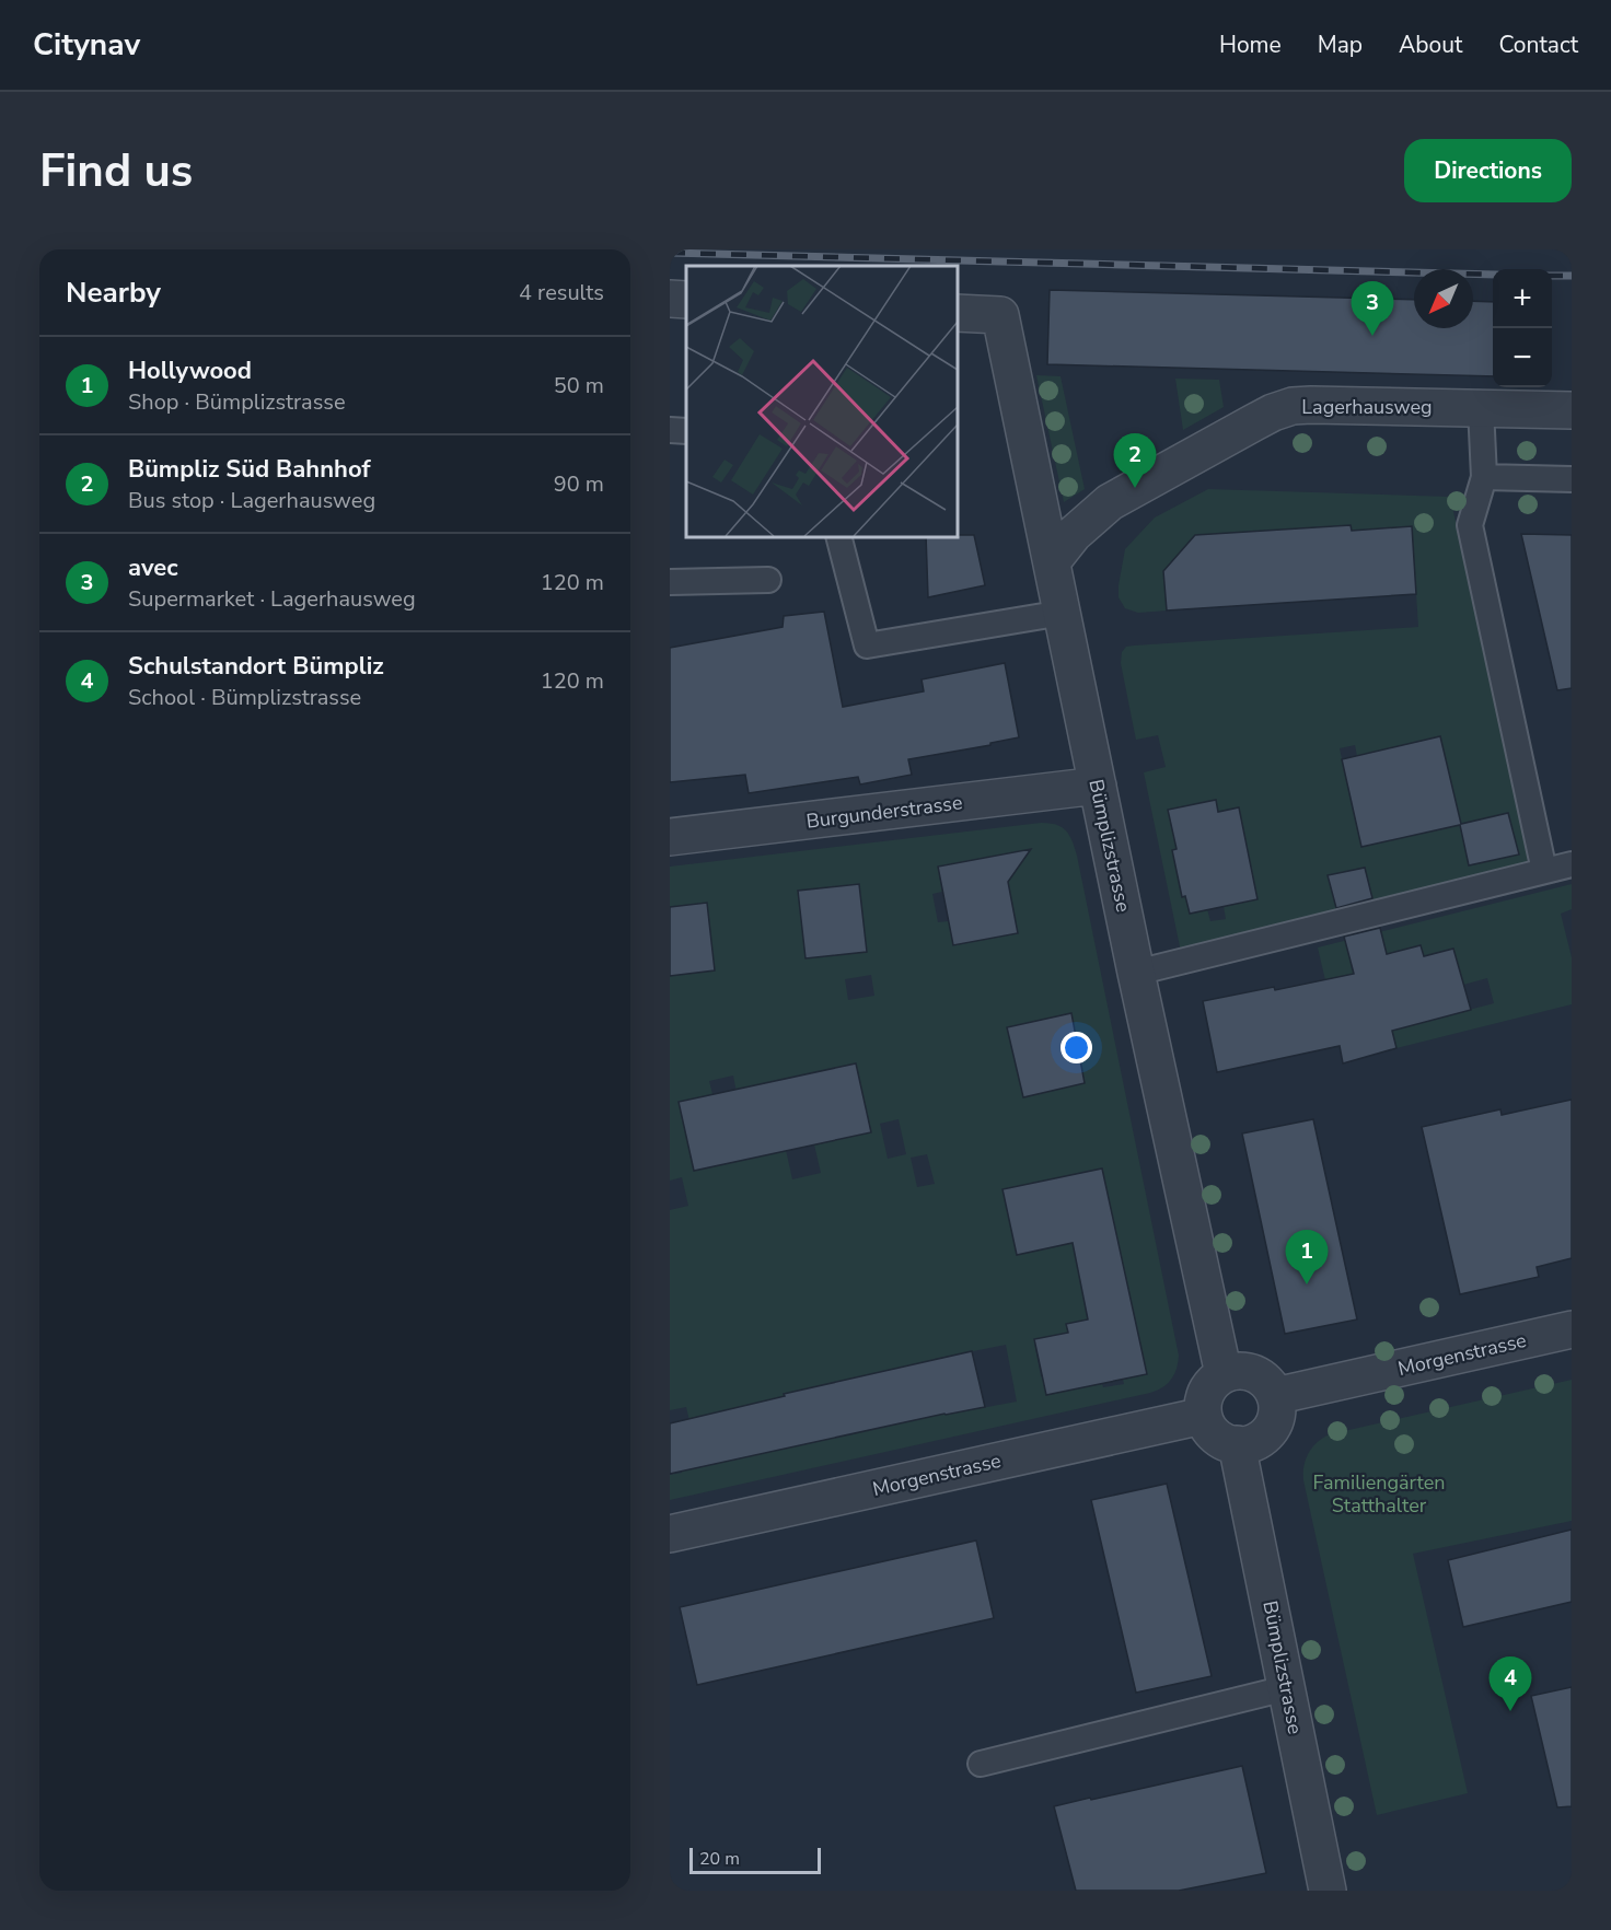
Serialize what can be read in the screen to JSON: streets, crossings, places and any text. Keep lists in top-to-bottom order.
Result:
{
  "streets": {
    "street": [
      "Lagerhausweg",
      "Burgunderstrasse",
      "Bümplizstrasse",
      "Morgenstrasse"
    ]
  },
  "crossings": [
    ["Lagerhausweg", "Bümplizstrasse"],
    ["Burgunderstrasse", "Bümplizstrasse"],
    ["Bümplizstrasse", "Morgenstrasse"]
  ],
  "parks": ["Familiengärten Statthalter"],
  "scale_bar": "20 m",
  "north": "bottom left",
  "page": {
    "header": "Citynav",
    "nav": [
      "Home",
      "Map",
      "About",
      "Contact"
    ],
    "buttons": "Directions",
    "title": "Find us",
    "heading": ["Nearby", "4 results"],
    "map_buttons": ["+", "−"],
    "pins": [
      "3",
      "2",
      "1",
      "4"
    ],
    "list": [
      {
        "mark": "1",
        "name": "Hollywood",
        "note": "Shop · Bümplizstrasse",
        "value": "50 m"
      },
      {
        "mark": "2",
        "name": "Bümpliz Süd Bahnhof",
        "note": "Bus stop · Lagerhausweg",
        "value": "90 m"
      },
      {
        "mark": "3",
        "name": "avec",
        "note": "Supermarket · Lagerhausweg",
        "value": "120 m"
      },
      {
        "mark": "4",
        "name": "Schulstandort Bümpliz",
        "note": "School · Bümplizstrasse",
        "value": "120 m"
      }
    ],
    "scale": "20 m"
  }
}
